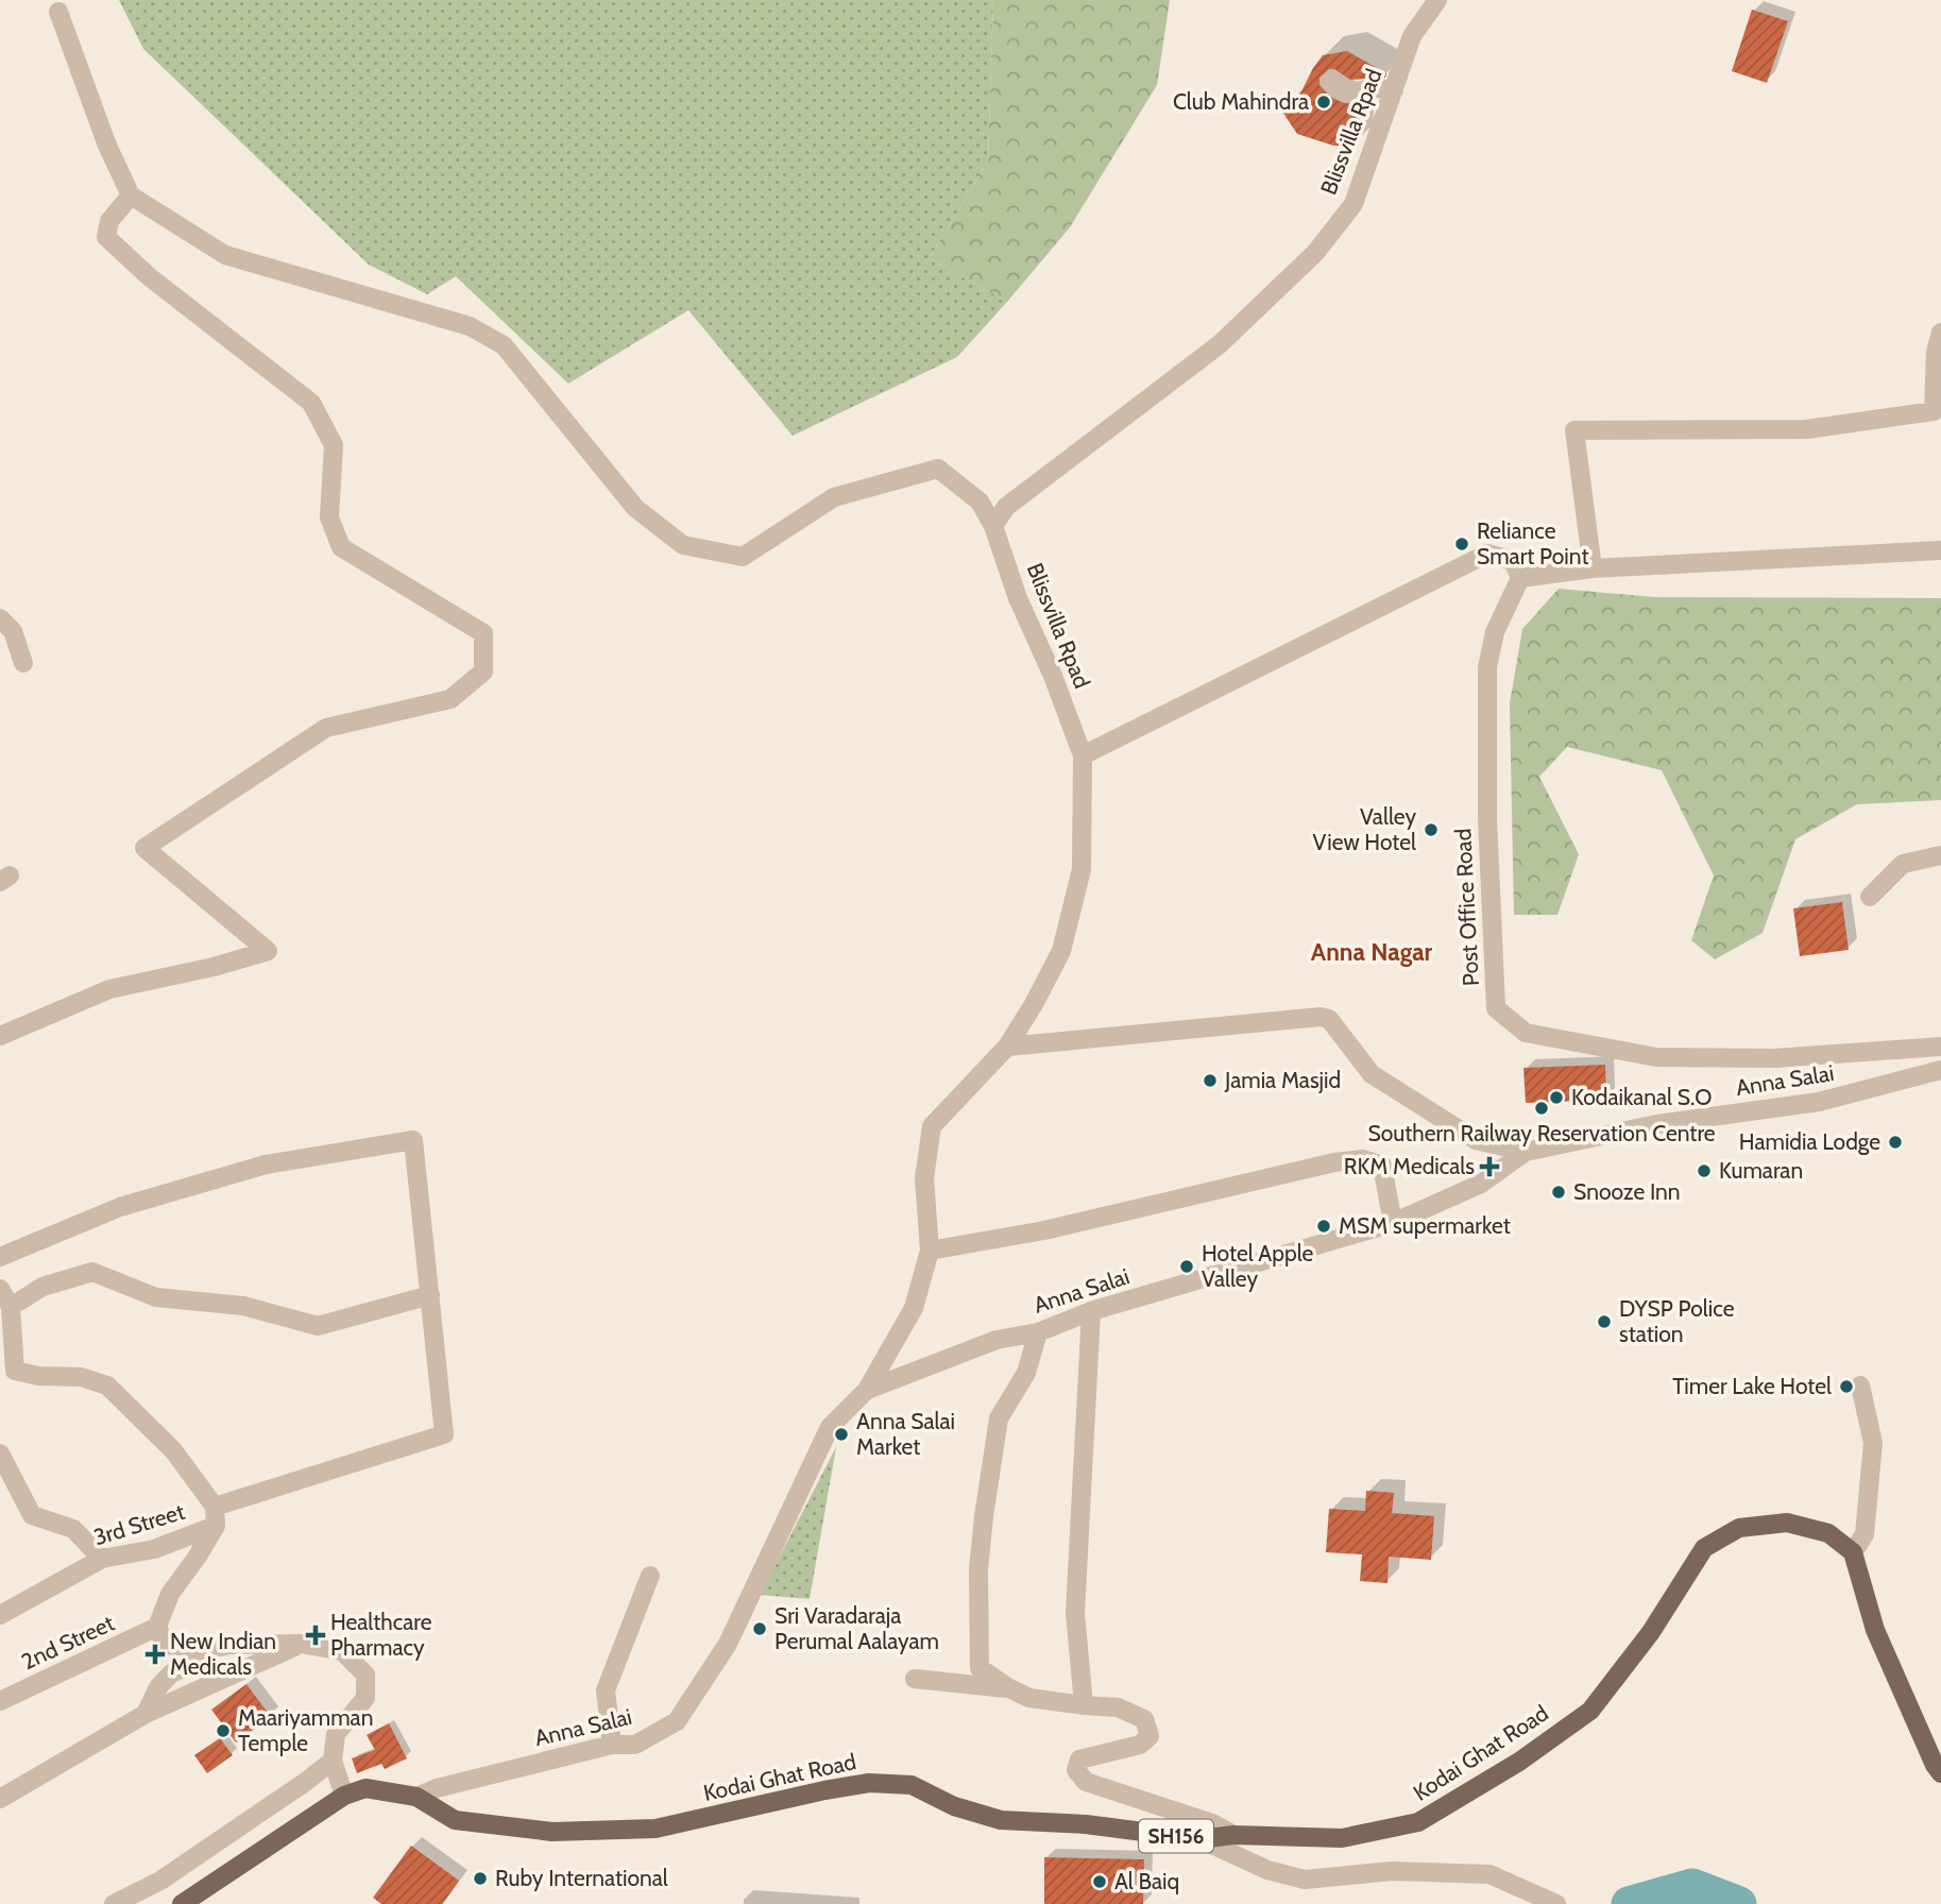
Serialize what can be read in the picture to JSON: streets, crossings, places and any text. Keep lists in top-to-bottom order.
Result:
{
  "streets": {
    "main road": ["Kodai Ghat Road", "SH156"],
    "street": [
      "Blissvilla Rpad",
      "Post Office Road",
      "Anna Salai",
      "3rd Street",
      "2nd Street"
    ]
  },
  "crossings": [
    ["Blissvilla Rpad", "Anna Salai"],
    ["Anna Salai", "Kodai Ghat Road"]
  ],
  "districts": ["Anna Nagar"],
  "places": {
    "other": [
      "Club Mahindra",
      "Reliance Smart Point",
      "Valley View Hotel",
      "Jamia Masjid",
      "Kodaikanal S.O",
      "Southern Railway Reservation Centre",
      "Hamidia Lodge",
      "Kumaran",
      "Snooze Inn",
      "MSM supermarket",
      "Hotel Apple Valley",
      "DYSP Police station",
      "Timer Lake Hotel",
      "Anna Salai Market",
      "Sri Varadaraja Perumal Aalayam",
      "Maariyamman Temple",
      "Ruby International",
      "Al Baiq"
    ],
    "health": ["RKM Medicals", "Healthcare Pharmacy", "New Indian Medicals"]
  }
}
